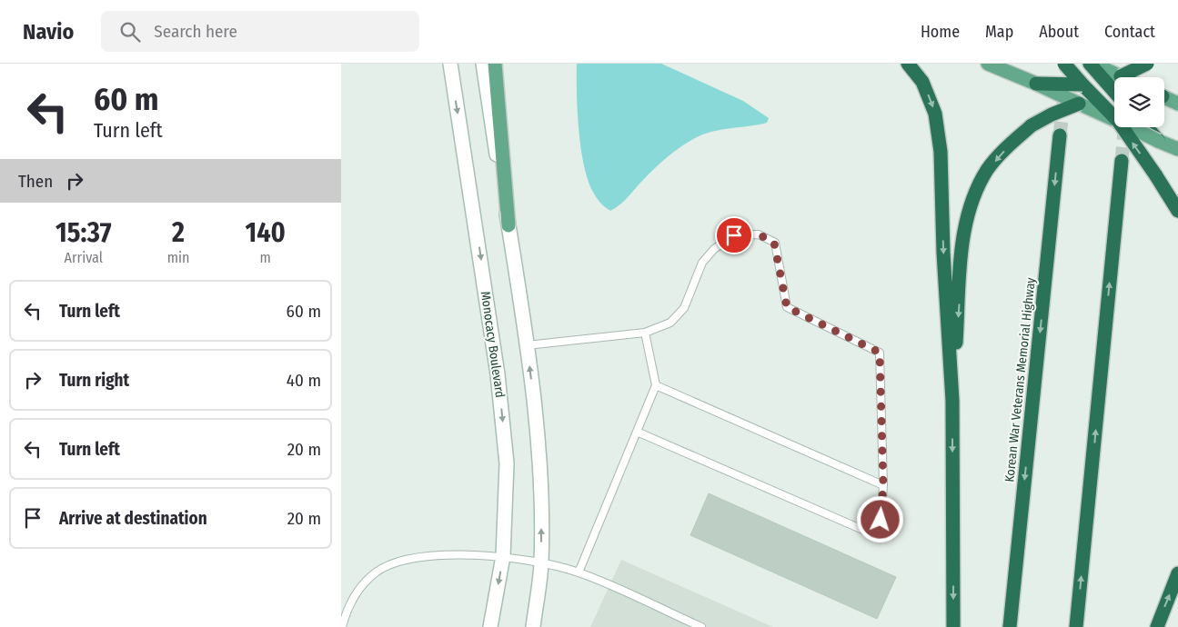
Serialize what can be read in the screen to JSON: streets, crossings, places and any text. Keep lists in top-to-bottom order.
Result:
{
  "streets": {
    "highway": ["Korean War Veterans Memorial Highway"],
    "main road": ["Monocacy Boulevard"]
  },
  "page": {
    "header": "Navio",
    "search": "Search here",
    "nav": [
      "Home",
      "Map",
      "About",
      "Contact"
    ],
    "turn": ["60 m", "Turn left"],
    "then": "Then",
    "eta": [
      "15:37",
      "Arrival",
      "2",
      "min",
      "140",
      "m"
    ],
    "list": [
      {
        "name": "Turn left",
        "value": "60 m"
      },
      {
        "name": "Turn right",
        "value": "40 m"
      },
      {
        "name": "Turn left",
        "value": "20 m"
      },
      {
        "name": "Arrive at destination",
        "value": "20 m"
      }
    ]
  }
}
